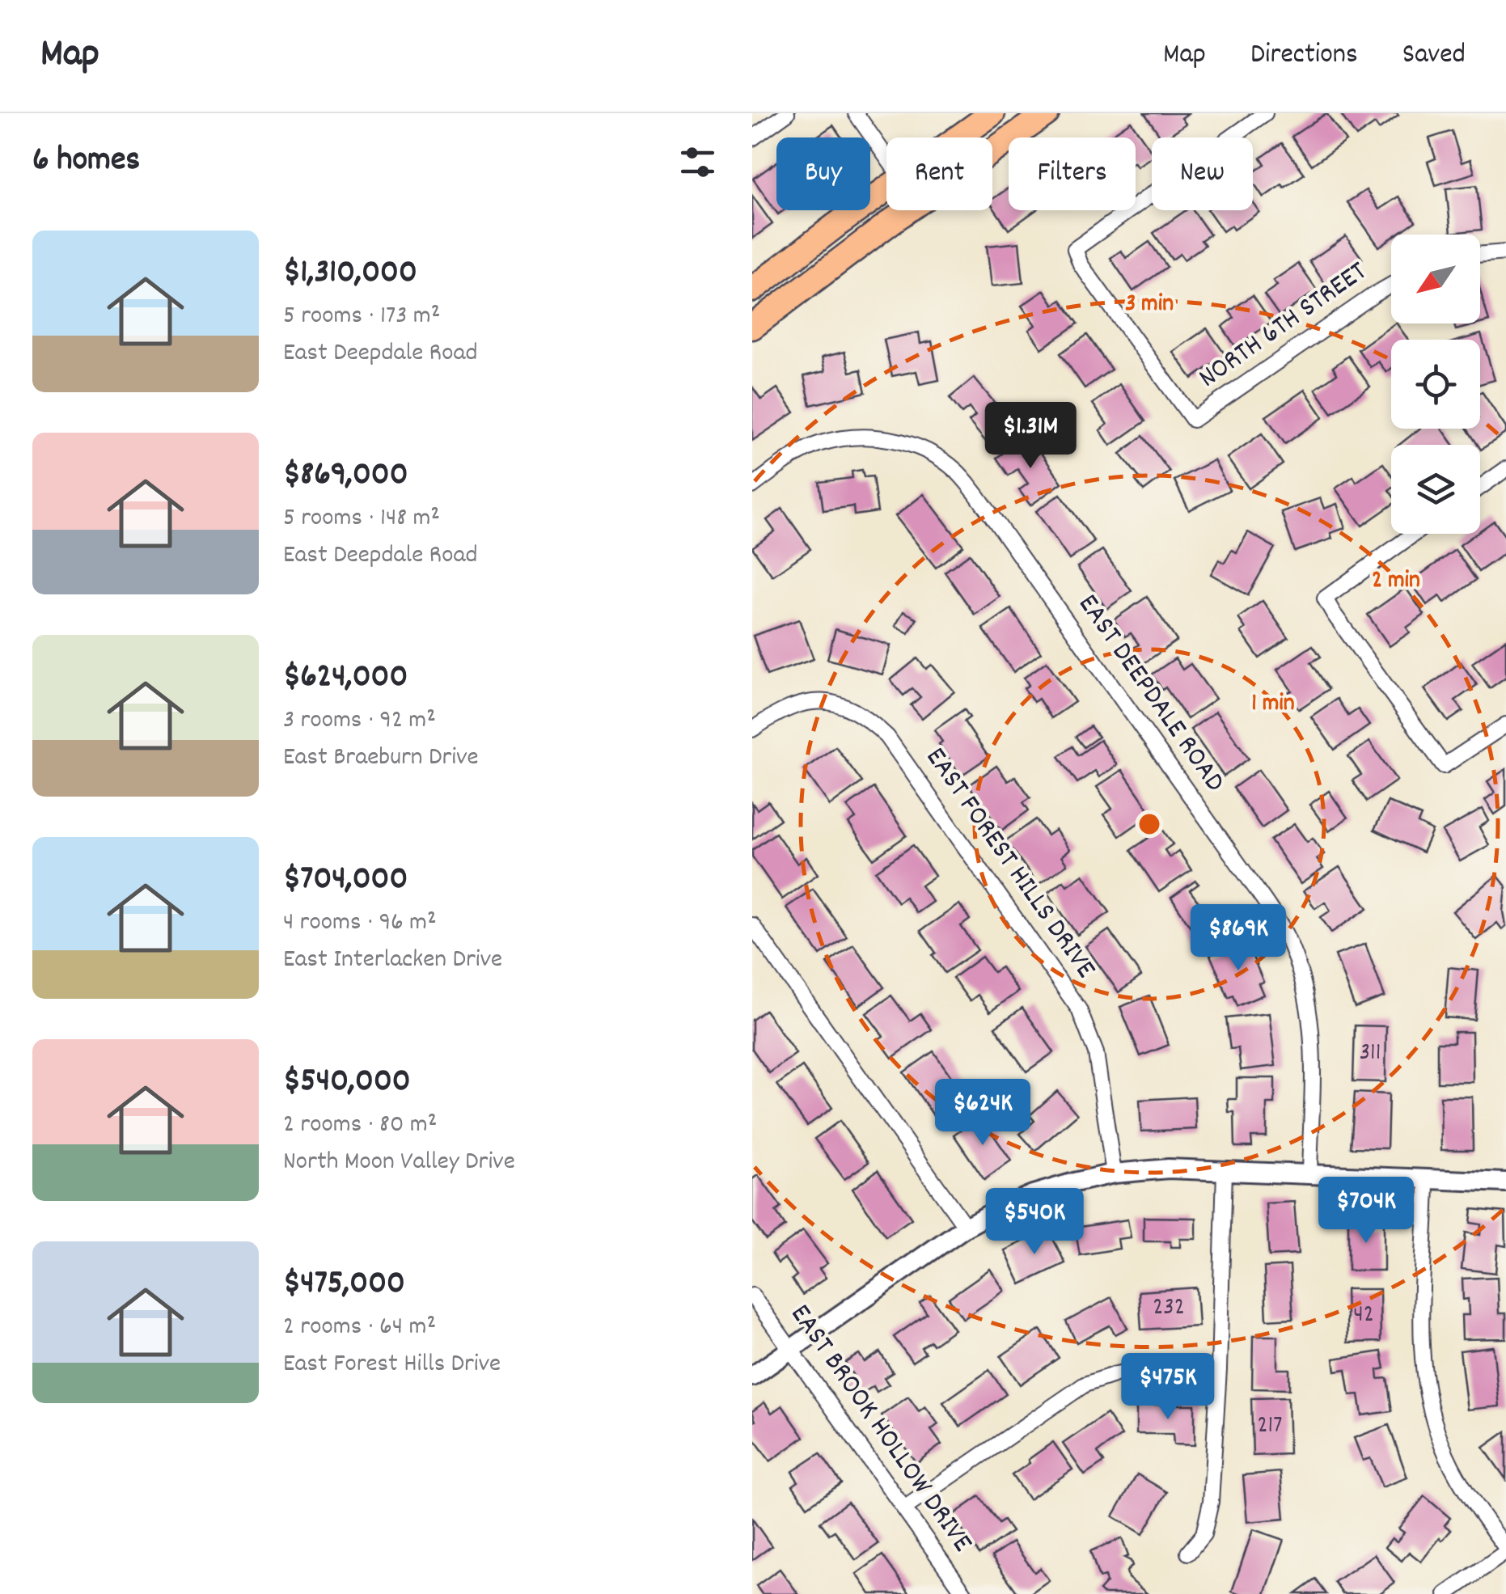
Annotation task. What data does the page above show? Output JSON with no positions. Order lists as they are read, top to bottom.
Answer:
{
  "streets": {
    "street": [
      "NORTH 6TH STREET",
      "EAST DEEPDALE ROAD",
      "EAST FOREST HILLS DRIVE",
      "EAST BROOK HOLLOW DRIVE"
    ]
  },
  "house_numbers": [
    "311",
    "232",
    "42",
    "217"
  ],
  "north": "bottom left",
  "page": {
    "header": "Map",
    "nav": ["Map", "Directions", "Saved"],
    "heading": "6 homes",
    "chip": [
      "Buy",
      "Rent",
      "Filters",
      "New"
    ],
    "list": [
      {
        "name": "$1,310,000",
        "note": "5 rooms · 173 m² · East Deepdale Road"
      },
      {
        "name": "$869,000",
        "note": "5 rooms · 148 m² · East Deepdale Road"
      },
      {
        "name": "$624,000",
        "note": "3 rooms · 92 m² · East Braeburn Drive"
      },
      {
        "name": "$704,000",
        "note": "4 rooms · 96 m² · East Interlacken Drive"
      },
      {
        "name": "$540,000",
        "note": "2 rooms · 80 m² · North Moon Valley Drive"
      },
      {
        "name": "$475,000",
        "note": "2 rooms · 64 m² · East Forest Hills Drive"
      }
    ],
    "price": [
      "$1.31M",
      "$869K",
      "$624K",
      "$704K",
      "$540K",
      "$475K"
    ]
  },
  "rings": ["3 min", "2 min", "1 min"]
}
